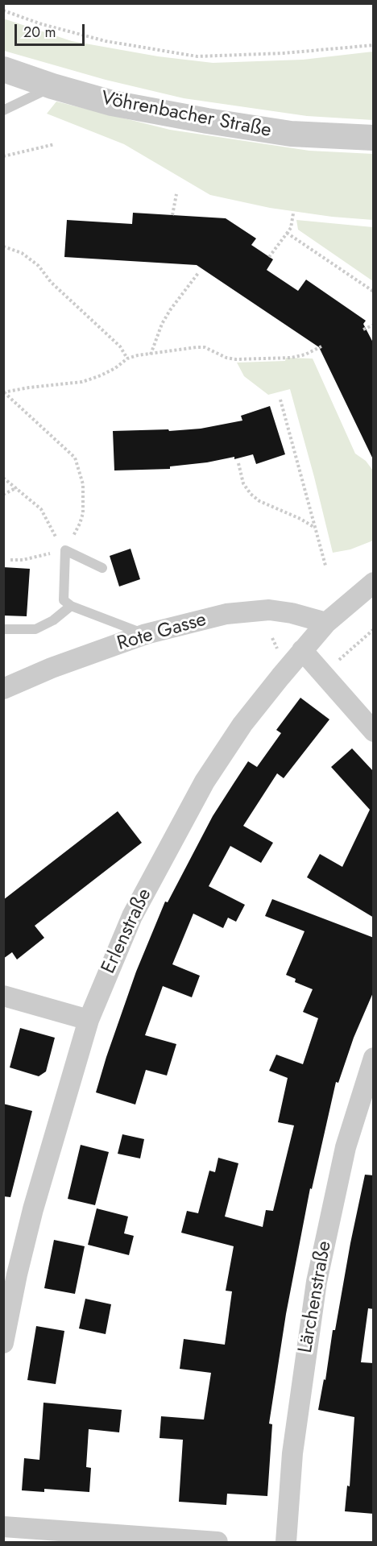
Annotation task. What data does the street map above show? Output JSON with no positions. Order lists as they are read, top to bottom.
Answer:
{
  "streets": {
    "street": [
      "Vöhrenbacher Straße",
      "Rote Gasse",
      "Erlenstraße",
      "Lärchenstraße"
    ]
  },
  "crossings": [
    ["Rote Gasse", "Erlenstraße"]
  ],
  "scale_bar": "20 m"
}
